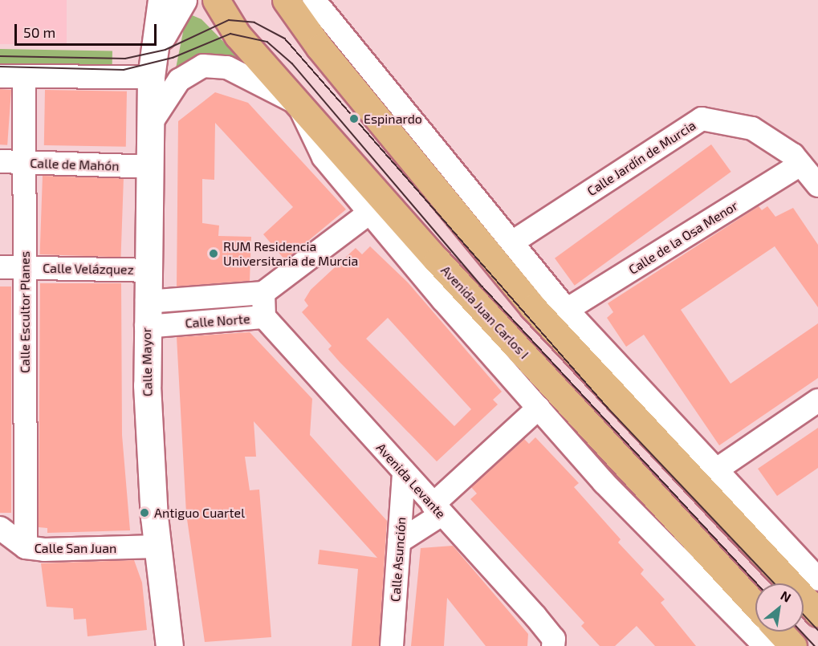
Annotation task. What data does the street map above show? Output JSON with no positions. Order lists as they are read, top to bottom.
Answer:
{
  "streets": {
    "main road": ["Avenida Juan Carlos I", "Calle Mayor"],
    "street": [
      "Calle Jardín de Murcia",
      "Calle de Mahón",
      "Calle de la Osa Menor",
      "Calle Velázquez",
      "Calle Escultor Planes",
      "Calle Norte",
      "Avenida Levante",
      "Calle San Juan",
      "Calle Asunción"
    ]
  },
  "crossings": [
    ["Calle Jardín de Murcia", "Calle de la Osa Menor"],
    ["Calle de Mahón", "Calle Escultor Planes"],
    ["Calle de Mahón", "Calle Mayor"],
    ["Calle Velázquez", "Calle Escultor Planes"],
    ["Calle Velázquez", "Calle Mayor"],
    ["Calle Escultor Planes", "Calle San Juan"],
    ["Calle Norte", "Calle Mayor"],
    ["Calle Norte", "Avenida Levante"],
    ["Calle Mayor", "Calle San Juan"],
    ["Avenida Levante", "Calle Asunción"]
  ],
  "places": ["Espinardo", "RUM Residencia Universitaria de Murcia", "Antiguo Cuartel"],
  "scale_bar": "50 m",
  "north": "top right"
}
